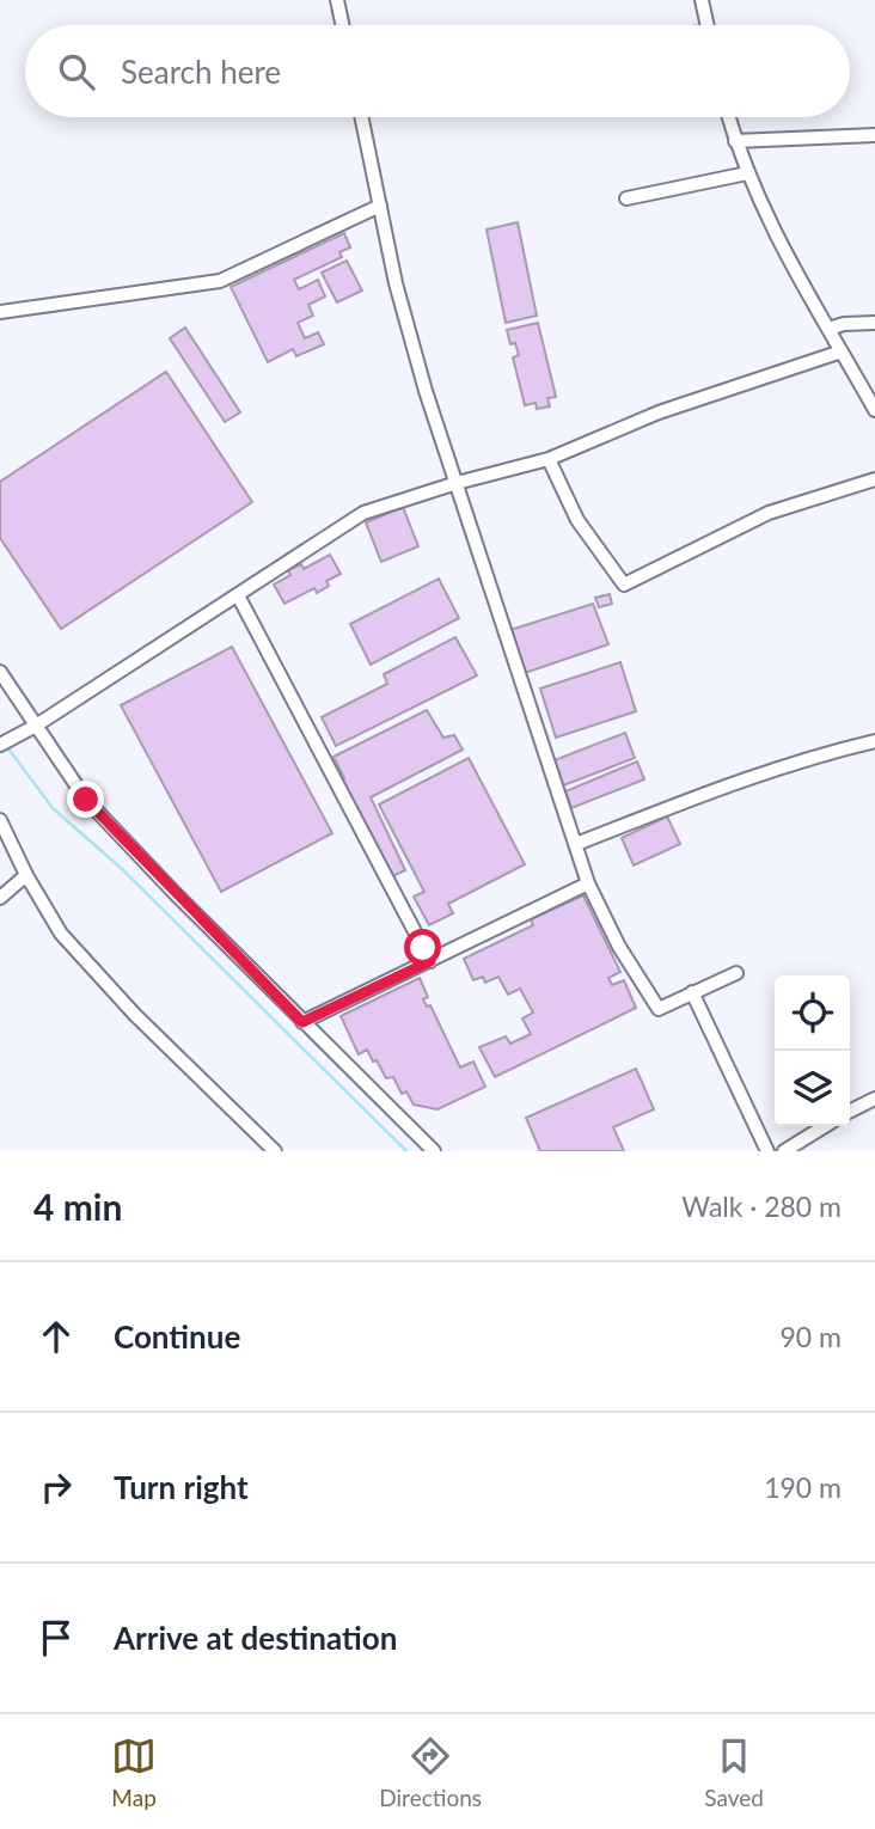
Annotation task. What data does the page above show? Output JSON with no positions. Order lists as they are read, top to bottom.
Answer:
{
  "page": {
    "search": "Search here",
    "heading": ["4 min", "Walk · 280 m"],
    "list": [
      ["Continue", "90 m"],
      ["Turn right", "190 m"],
      "Arrive at destination"
    ],
    "nav": ["Map", "Directions", "Saved"]
  }
}
